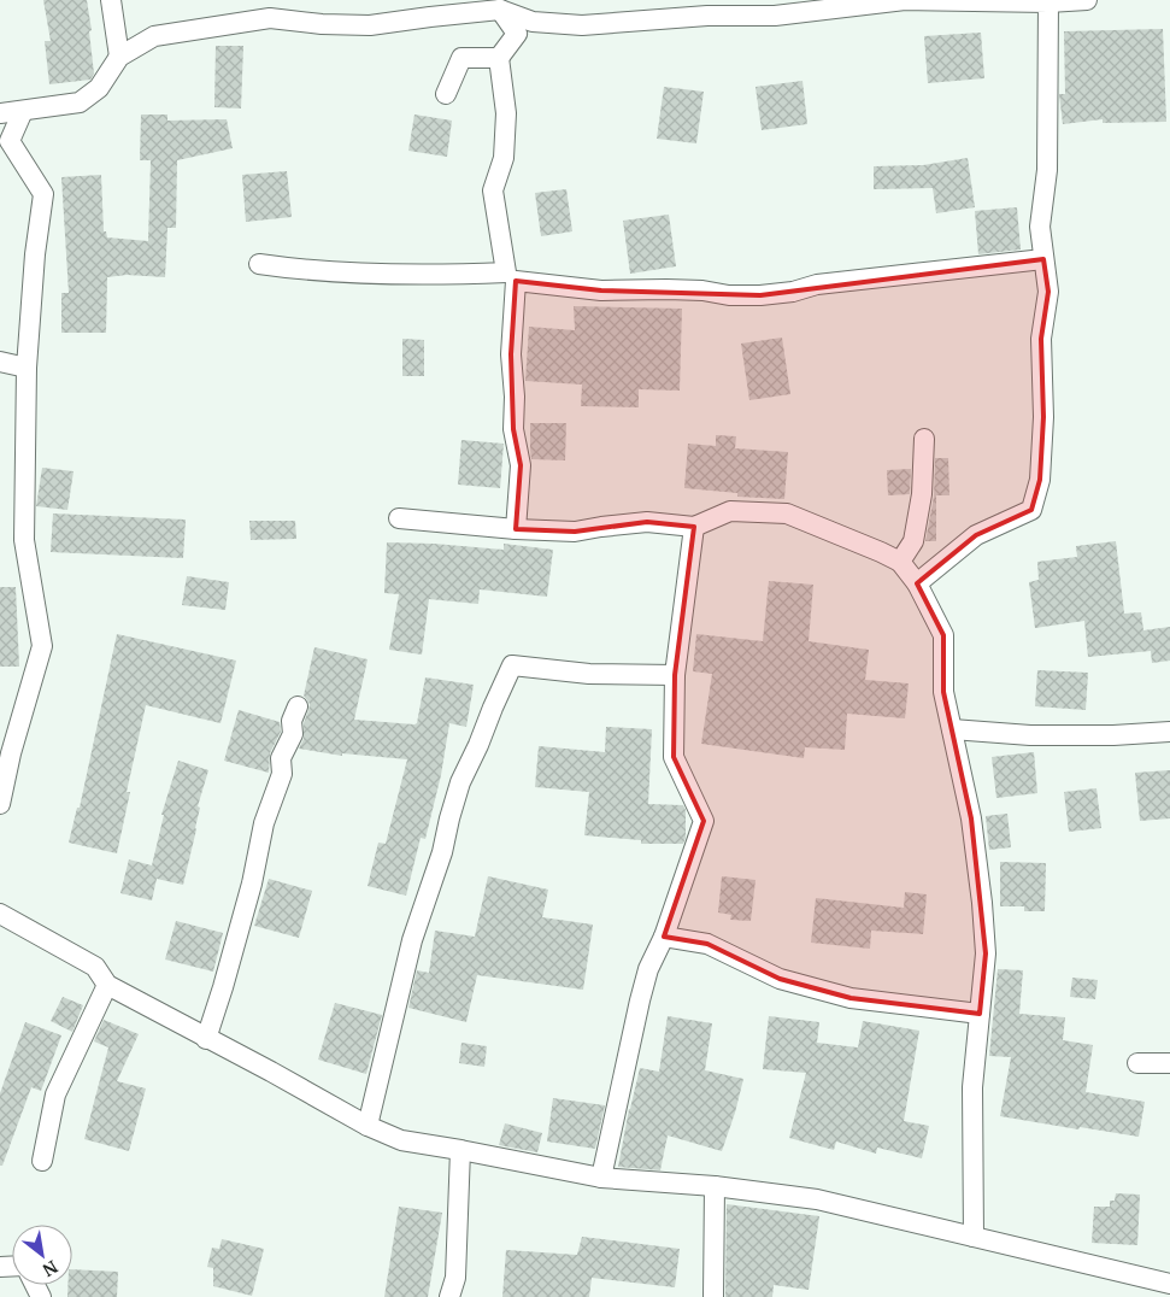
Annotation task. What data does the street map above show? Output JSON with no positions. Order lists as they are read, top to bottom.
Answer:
{
  "north": "bottom right"
}
